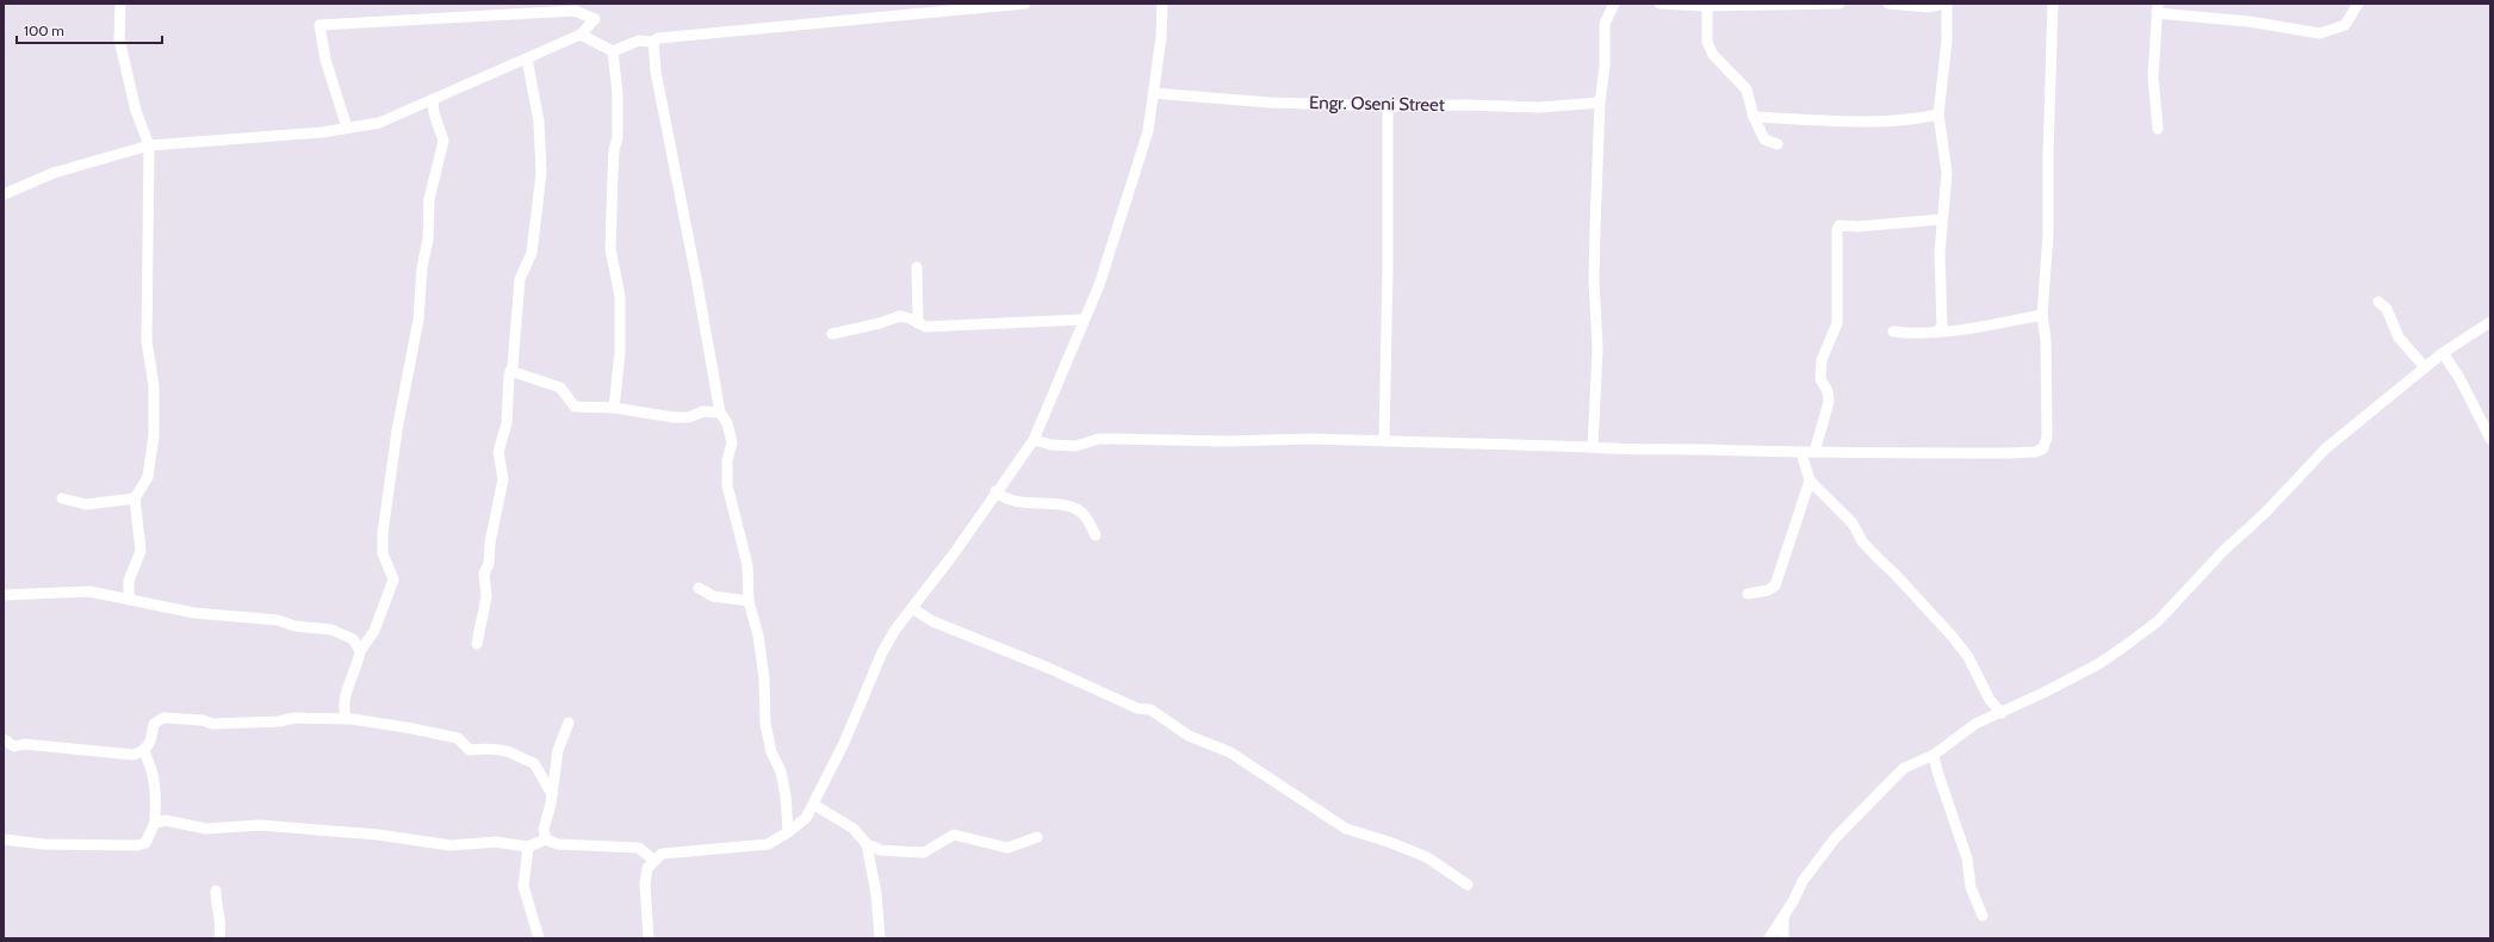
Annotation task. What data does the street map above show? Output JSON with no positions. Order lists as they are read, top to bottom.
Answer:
{
  "streets": {
    "street": ["Engr. Oseni Street"]
  },
  "scale_bar": "100 m"
}
